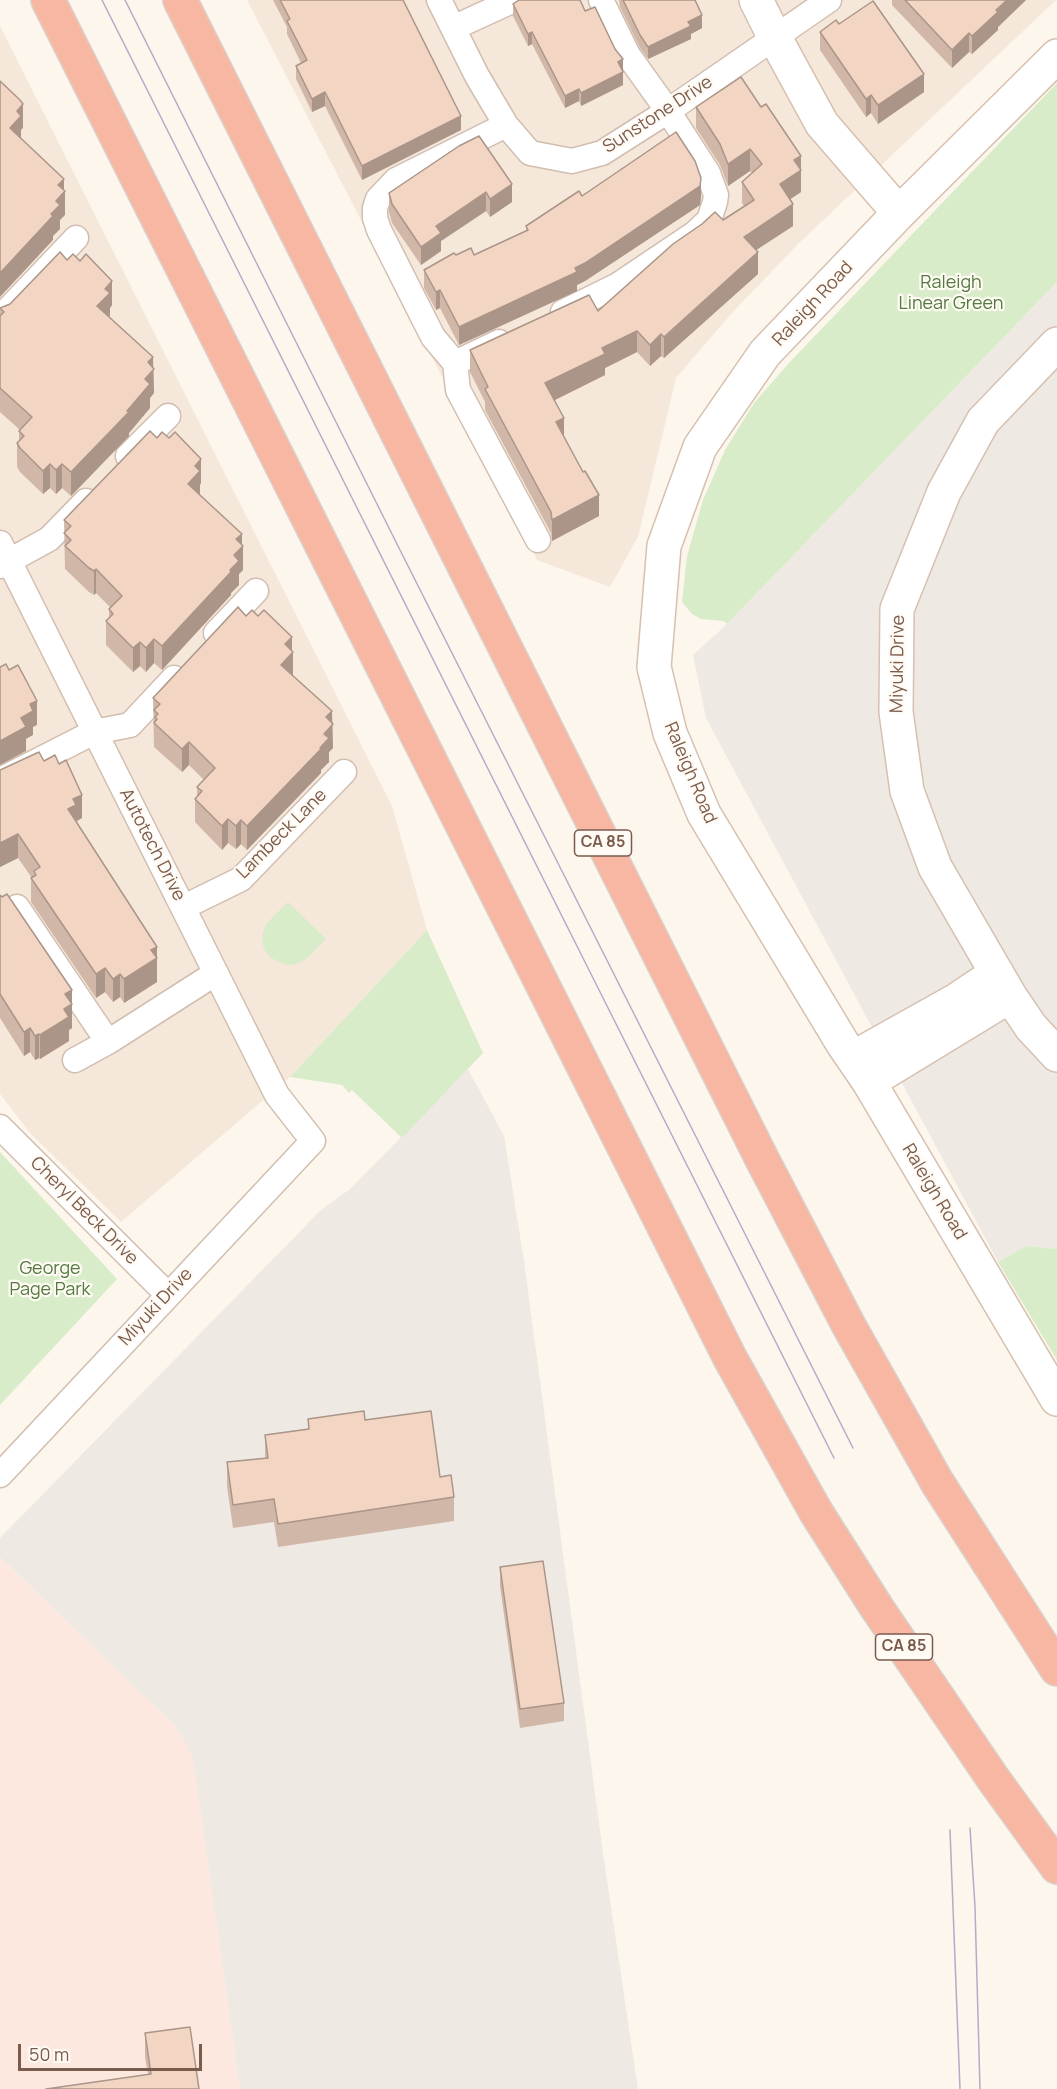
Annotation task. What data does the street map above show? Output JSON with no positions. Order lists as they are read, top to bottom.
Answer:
{
  "streets": {
    "highway": ["CA 85"],
    "street": [
      "Sunstone Drive",
      "Raleigh Road",
      "Miyuki Drive",
      "Lambeck Lane",
      "Autotech Drive",
      "Cheryl Beck Drive"
    ]
  },
  "crossings": [
    ["Miyuki Drive", "Autotech Drive"],
    ["Miyuki Drive", "Cheryl Beck Drive"],
    ["Lambeck Lane", "Autotech Drive"]
  ],
  "parks": ["Raleigh Linear Green", "George Page Park"],
  "scale_bar": "50 m"
}
